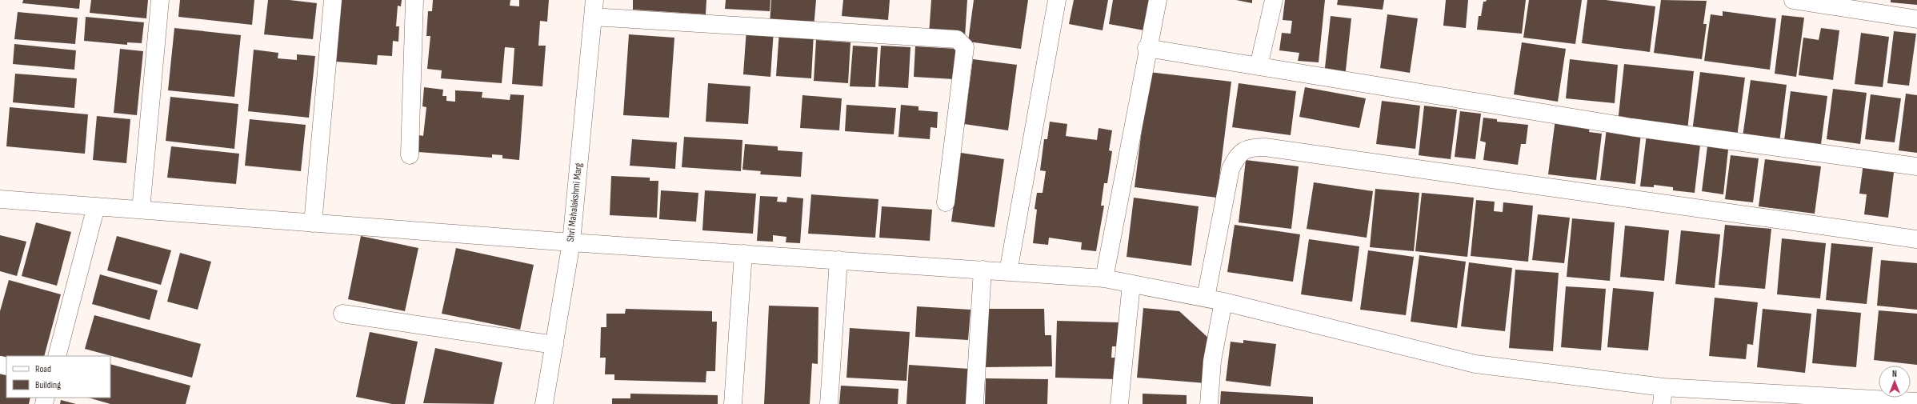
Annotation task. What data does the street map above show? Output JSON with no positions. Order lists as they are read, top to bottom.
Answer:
{
  "streets": {
    "street": ["Shri Mahalakshmi Marg"]
  },
  "legend": ["Road", "Building"],
  "north": "top"
}
